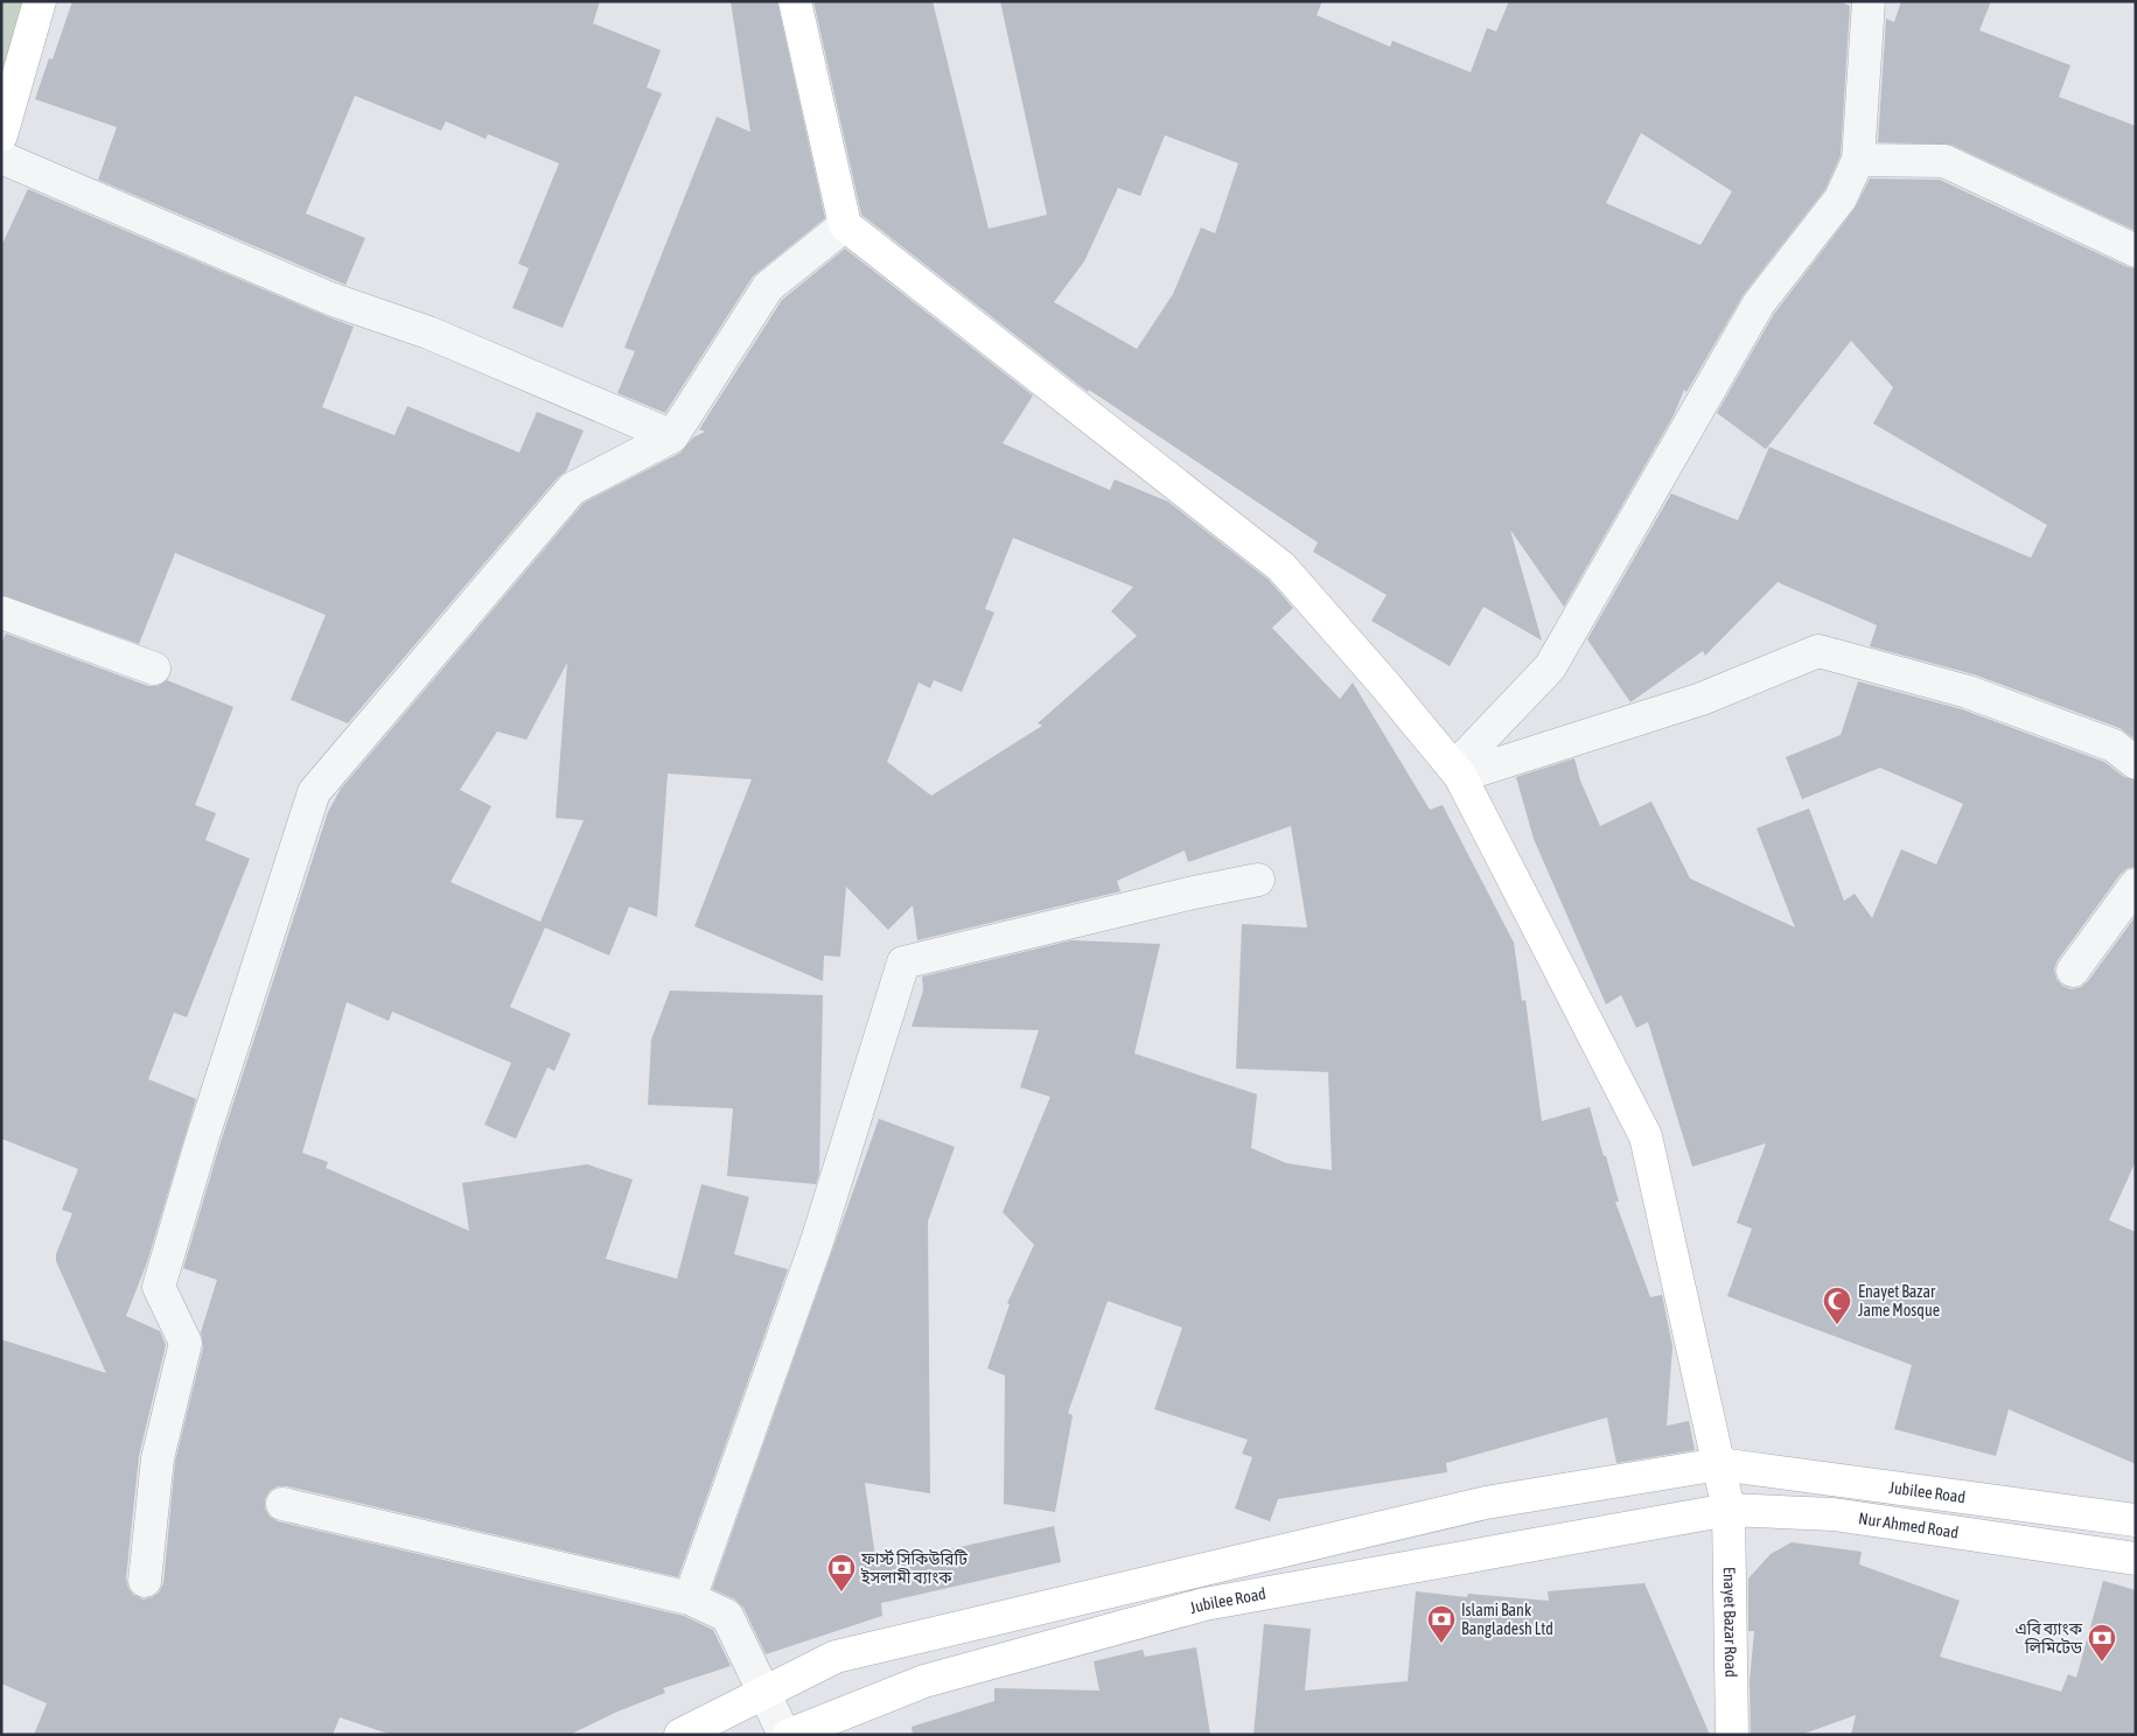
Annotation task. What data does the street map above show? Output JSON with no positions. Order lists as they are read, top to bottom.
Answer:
{
  "streets": {
    "main road": ["Jubilee Road", "Nur Ahmed Road", "Enayet Bazar Road"]
  },
  "crossings": [
    ["Jubilee Road", "Nur Ahmed Road"],
    ["Jubilee Road", "Enayet Bazar Road"],
    ["Nur Ahmed Road", "Enayet Bazar Road"]
  ],
  "places": {
    "mosque": ["Enayet Bazar Jame Mosque"],
    "bank": ["ফার্স্ট সিকিউরিটি ইসলামী ব্যাংক", "Islami Bank Bangladesh Ltd", "এবি ব্যাংক লিমিটেড"]
  }
}
